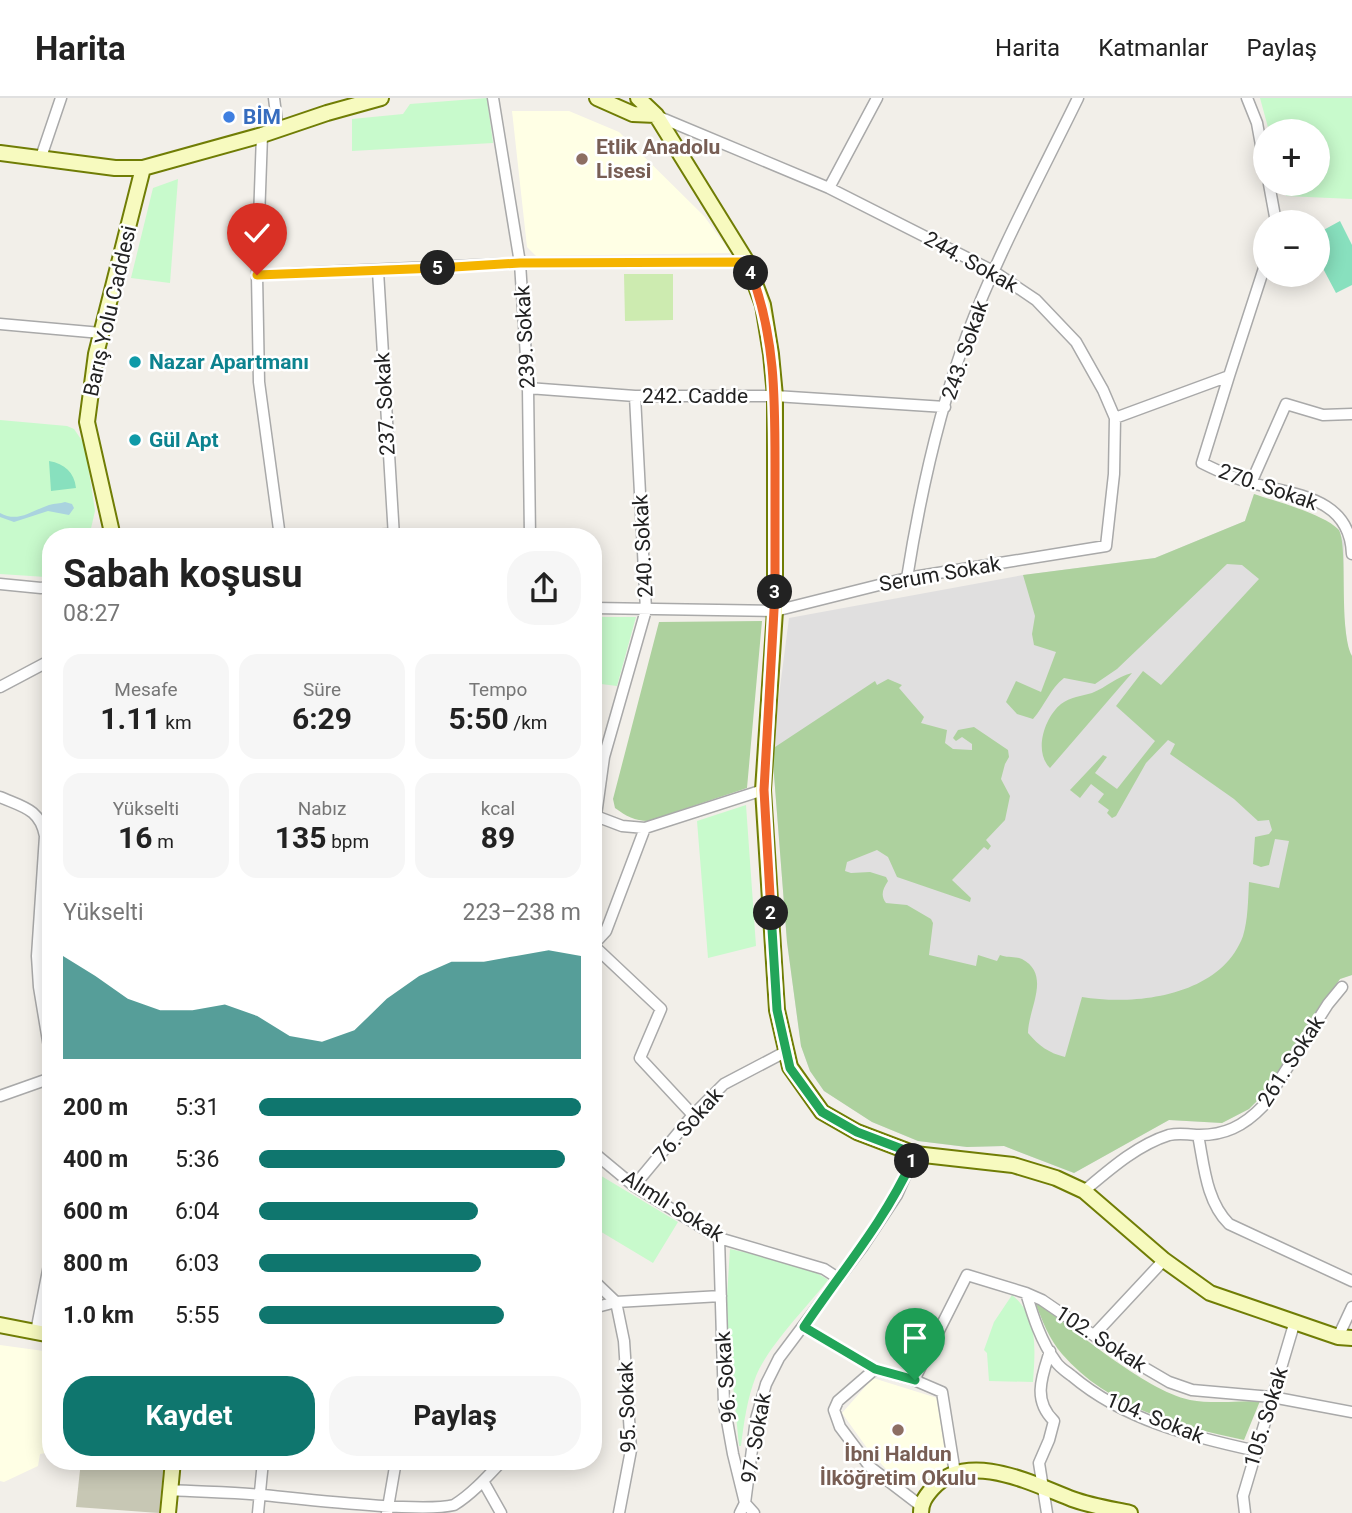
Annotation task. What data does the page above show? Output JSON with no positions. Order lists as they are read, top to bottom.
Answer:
{
  "streets": {
    "main road": ["Barış Yolu Caddesi"],
    "street": [
      "244. Sokak",
      "239. Sokak",
      "243. Sokak",
      "242. Cadde",
      "237. Sokak",
      "270. Sokak",
      "240. Sokak",
      "Serum Sokak",
      "261. Sokak",
      "76. Sokak",
      "Alımlı Sokak",
      "102. Sokak",
      "96. Sokak",
      "95. Sokak",
      "105. Sokak",
      "104. Sokak",
      "97. Sokak"
    ]
  },
  "crossings": [
    ["244. Sokak", "243. Sokak"],
    ["244. Sokak", "Serum Sokak"],
    ["239. Sokak", "242. Cadde"],
    ["243. Sokak", "242. Cadde"],
    ["243. Sokak", "Serum Sokak"],
    ["242. Cadde", "240. Sokak"],
    ["240. Sokak", "Serum Sokak"],
    ["76. Sokak", "Alımlı Sokak"],
    ["Alımlı Sokak", "96. Sokak"],
    ["Alımlı Sokak", "97. Sokak"],
    ["102. Sokak", "105. Sokak"],
    ["102. Sokak", "104. Sokak"],
    ["96. Sokak", "97. Sokak"],
    ["105. Sokak", "104. Sokak"]
  ],
  "places": [
    "BİM",
    "Etlik Anadolu Lisesi",
    "Nazar Apartmanı",
    "Gül Apt",
    "İbni Haldun İlköğretim Okulu"
  ],
  "page": {
    "header": "Harita",
    "nav": ["Harita", "Katmanlar", "Paylaş"],
    "map_buttons": ["+", "−"],
    "pins": [
      "5",
      "4",
      "3",
      "2",
      "1"
    ],
    "heading": ["Sabah koşusu", "08:27"],
    "stats": [
      ["Mesafe", "1.11 km"],
      ["Süre", "6:29"],
      ["Tempo", "5:50 /km"],
      ["Yükselti", "16 m"],
      ["Nabız", "135 bpm"],
      ["kcal", "89"]
    ],
    "chart": ["Yükselti", "223–238 m"],
    "list": [
      {
        "name": "200 m",
        "note": "5:31"
      },
      {
        "name": "400 m",
        "note": "5:36"
      },
      {
        "name": "600 m",
        "note": "6:04"
      },
      {
        "name": "800 m",
        "note": "6:03"
      },
      {
        "name": "1.0 km",
        "note": "5:55"
      }
    ],
    "buttons": ["Kaydet", "Paylaş"]
  }
}
